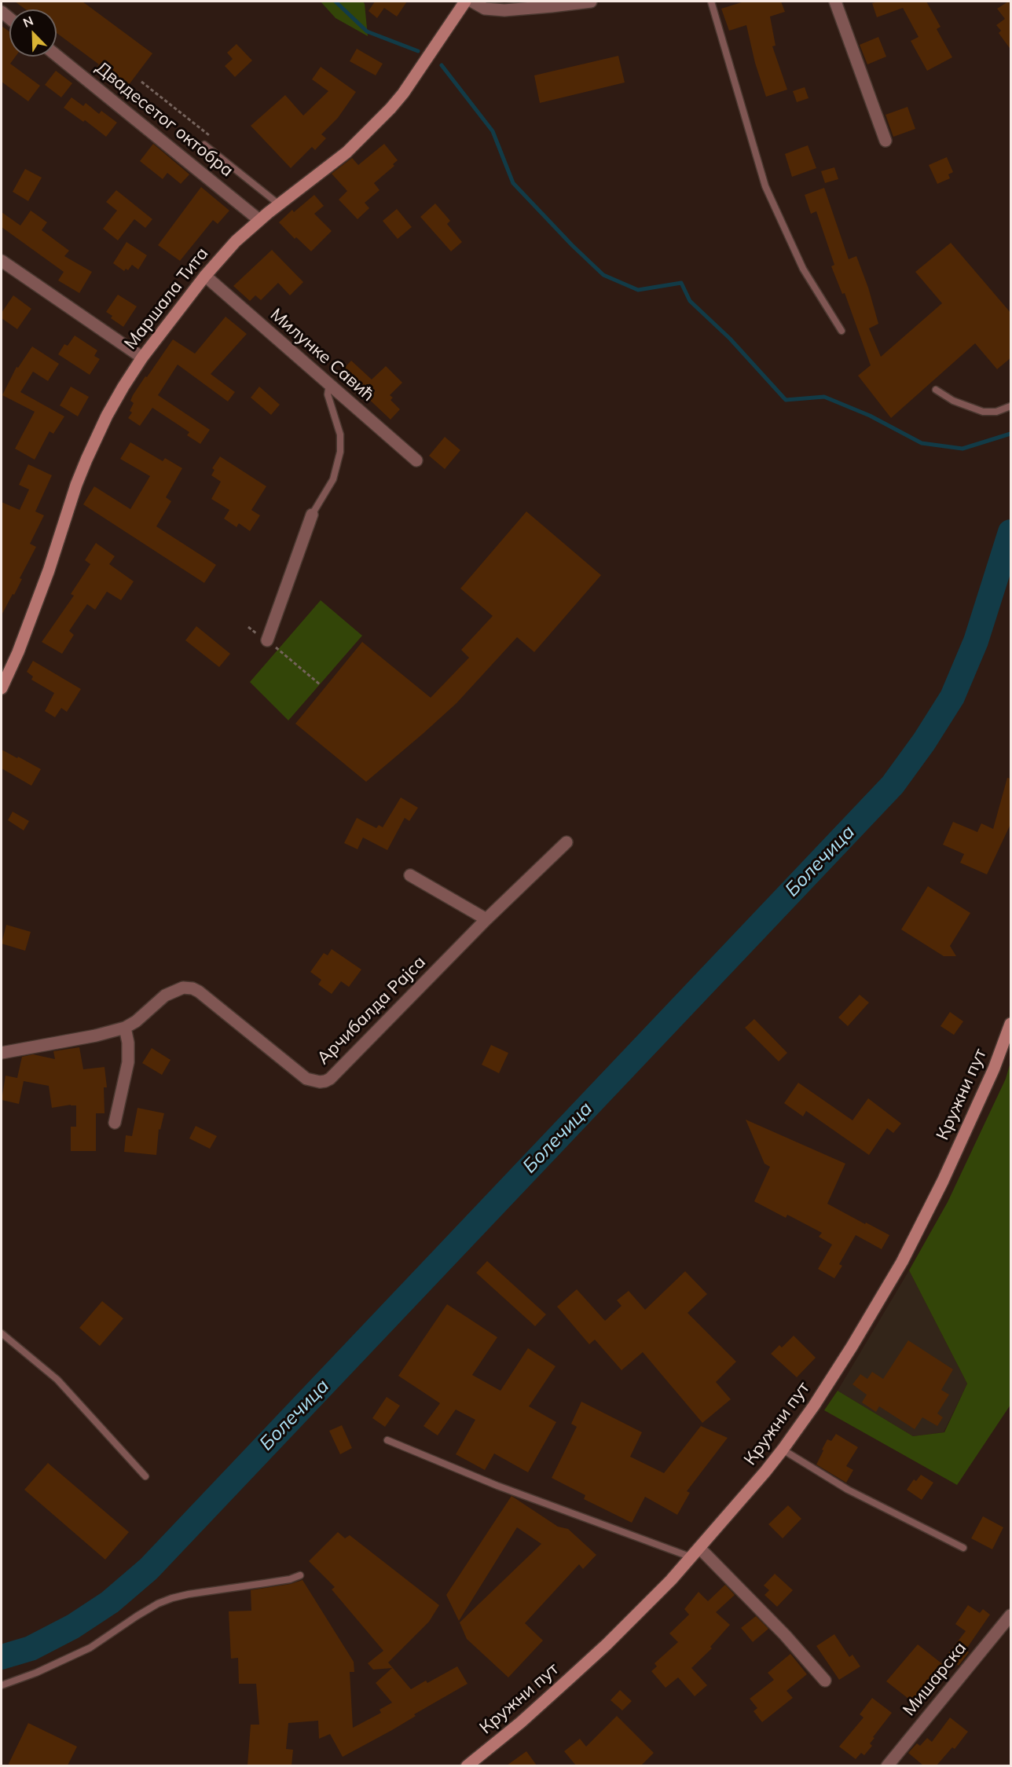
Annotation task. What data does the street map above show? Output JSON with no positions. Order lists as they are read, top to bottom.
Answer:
{
  "streets": {
    "main road": ["Маршала Тита", "Кружни пут"],
    "street": [
      "Двадесетог октобра",
      "Милунке Савић",
      "Арчибалда Рајса",
      "Мишарска"
    ]
  },
  "crossings": [
    ["Двадесетог октобра", "Маршала Тита"],
    ["Маршала Тита", "Милунке Савић"]
  ],
  "water": ["Болечица"],
  "north": "top left"
}
